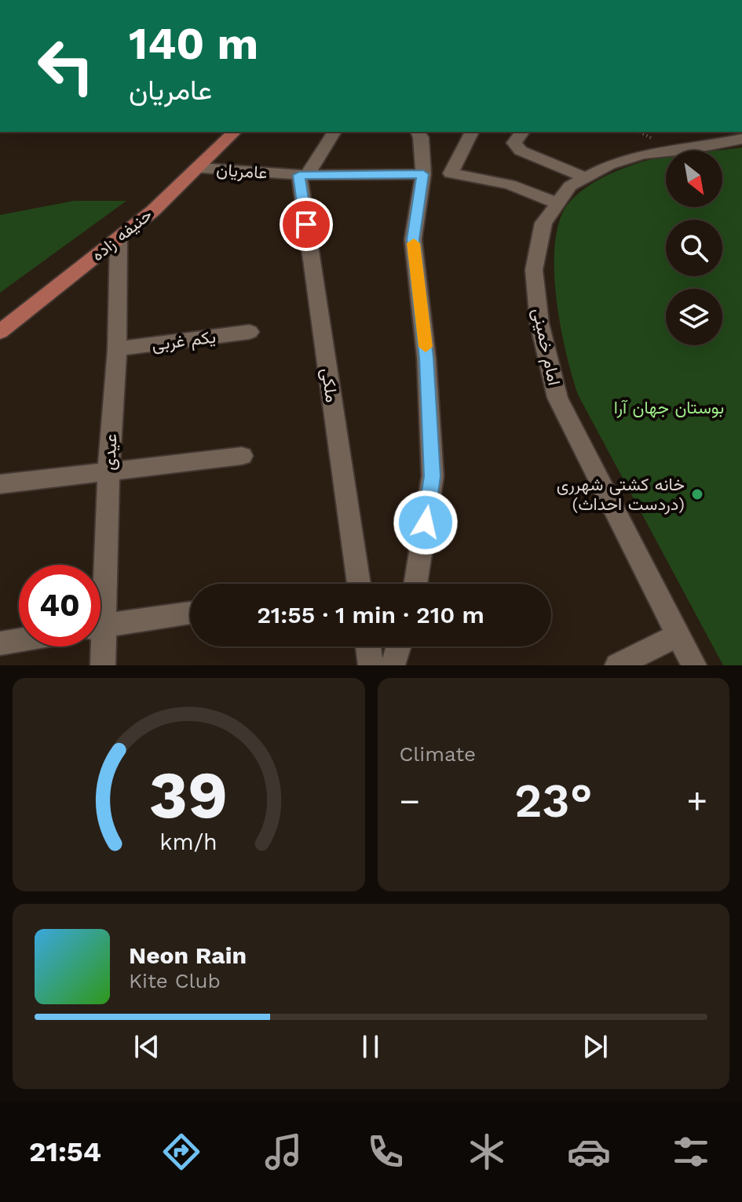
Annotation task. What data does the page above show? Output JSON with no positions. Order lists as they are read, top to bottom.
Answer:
{
  "streets": {
    "main road": ["حنیفه زاده"],
    "street": [
      "عامریان",
      "یکم غربی",
      "امام خمینی",
      "ملکی",
      "عیدی"
    ]
  },
  "crossings": [
    ["عامریان", "حنیفه زاده"],
    ["عامریان", "ملکی"],
    ["حنیفه زاده", "عیدی"],
    ["یکم غربی", "عیدی"]
  ],
  "parks": ["بوستان جهان آرا"],
  "places": ["خانه کشتی شهرری (دردست احداث)"],
  "north": "bottom right",
  "page": {
    "turn": ["140 m", "عامریان"],
    "limit": "40",
    "trip": "21:55 · 1 min · 210 m",
    "tile": "Climate",
    "heat": ["−", "23°", "+"],
    "song": ["Neon Rain", "Kite Club"],
    "tabs": "21:54",
    "gauge": ["39", "km/h"]
  }
}
